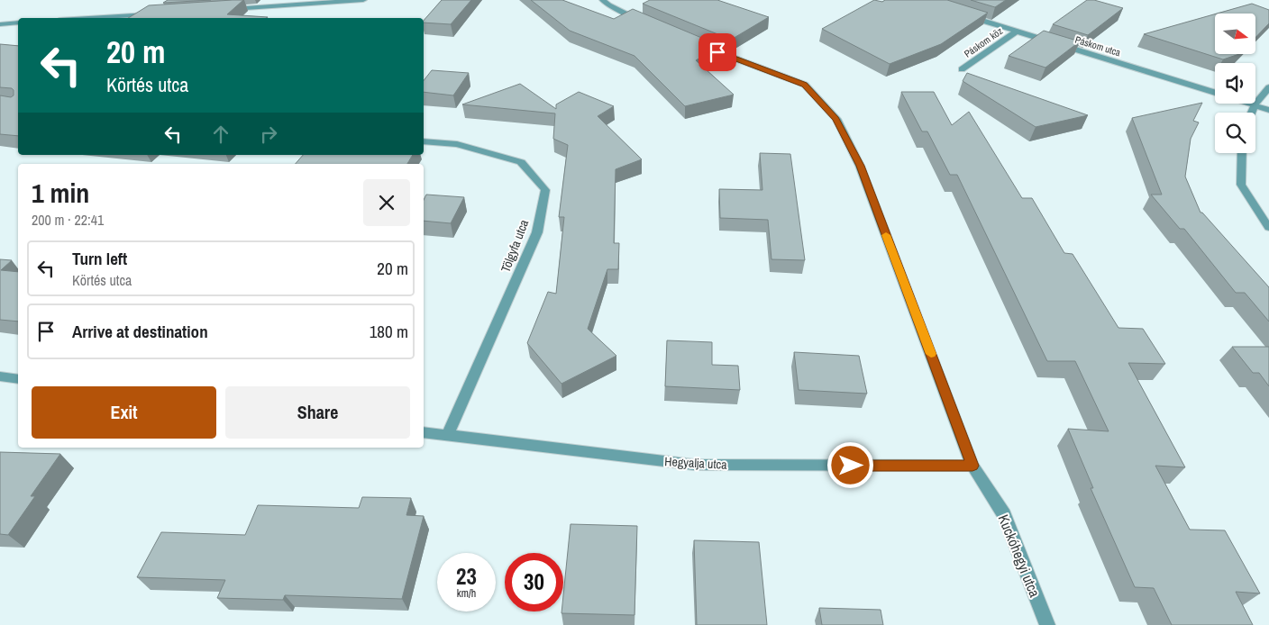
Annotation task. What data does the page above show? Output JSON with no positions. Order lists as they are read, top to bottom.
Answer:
{
  "streets": {
    "street": [
      "Páskom köz",
      "Páskom utca",
      "Tölgyfa utca",
      "Hegyalja utca",
      "Kuckóhegyi utca"
    ]
  },
  "crossings": [
    ["Páskom köz", "Páskom utca"],
    ["Tölgyfa utca", "Hegyalja utca"],
    ["Hegyalja utca", "Kuckóhegyi utca"]
  ],
  "north": "right",
  "page": {
    "turn": ["20 m", "Körtés utca"],
    "heading": ["1 min", "200 m · 22:41"],
    "list": [
      {
        "name": "Turn left",
        "note": "Körtés utca",
        "value": "20 m"
      },
      {
        "name": "Arrive at destination",
        "value": "180 m"
      }
    ],
    "buttons": ["Exit", "Share"],
    "speed": "23 km/h",
    "limit": "30"
  }
}
